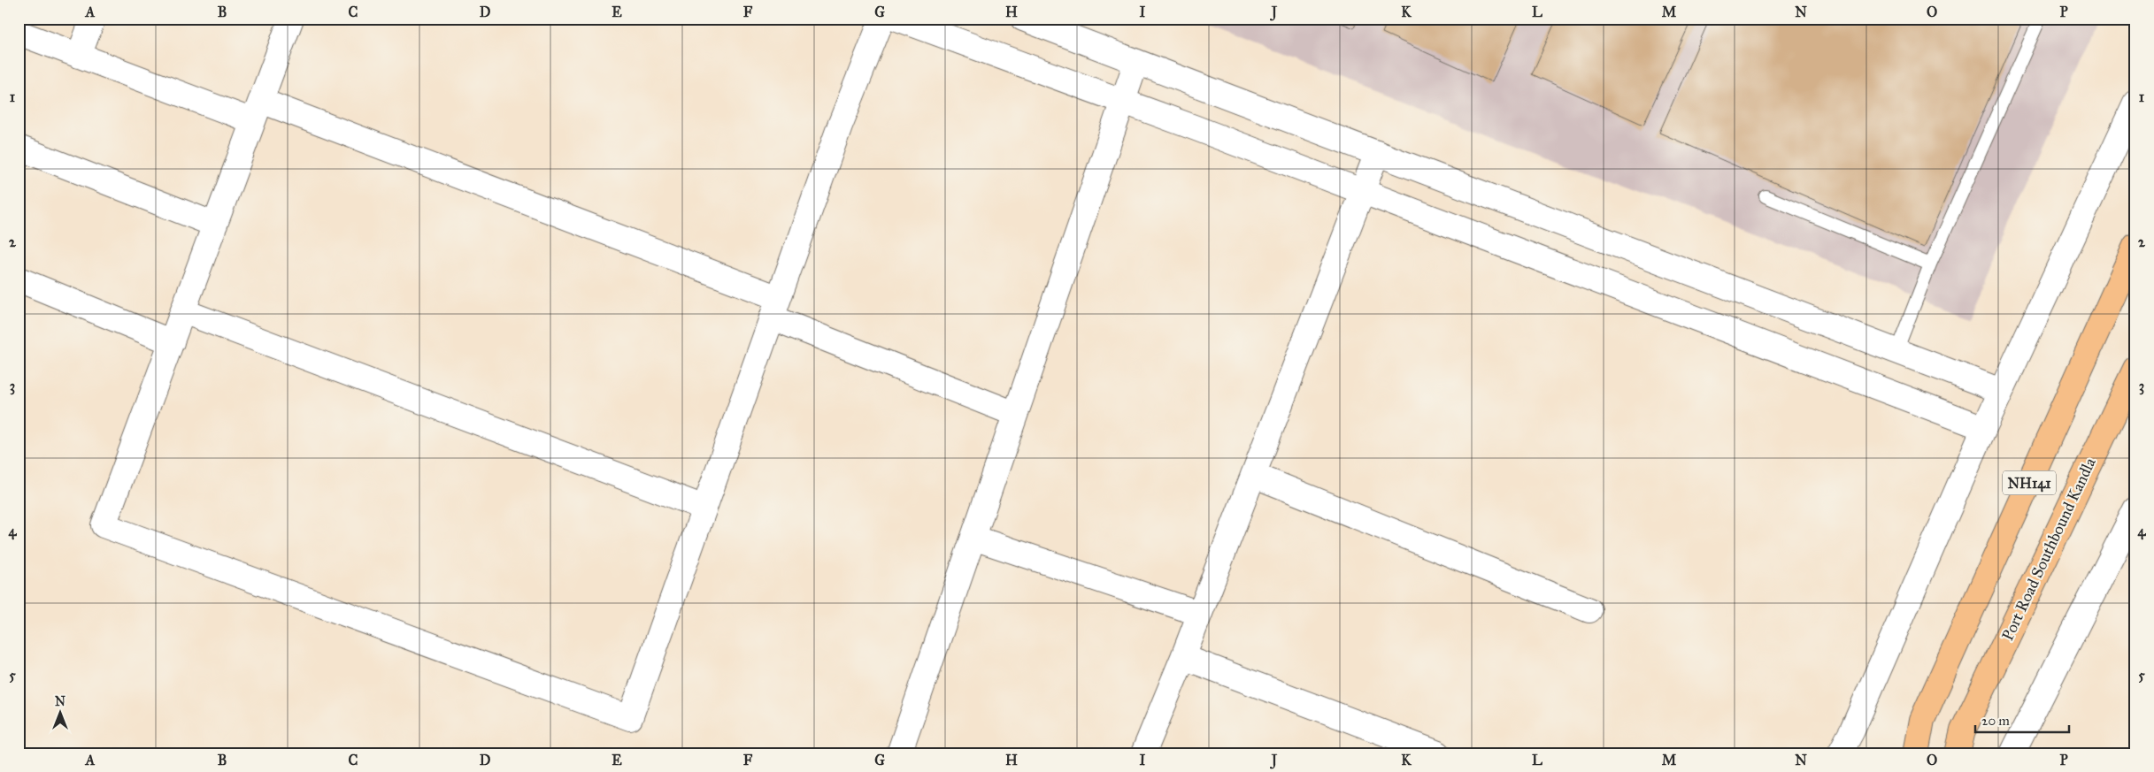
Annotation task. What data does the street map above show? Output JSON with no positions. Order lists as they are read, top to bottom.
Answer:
{
  "streets": {
    "highway": ["NH141", "Port Road Southbound Kandla"]
  },
  "scale_bar": "20 m",
  "north": "top",
  "grid": {
    "columns": [
      "A",
      "B",
      "C",
      "D",
      "E",
      "F",
      "G",
      "H",
      "I",
      "J",
      "K",
      "L",
      "M",
      "N",
      "O",
      "P"
    ],
    "rows": [
      "1",
      "2",
      "3",
      "4",
      "5"
    ]
  }
}
